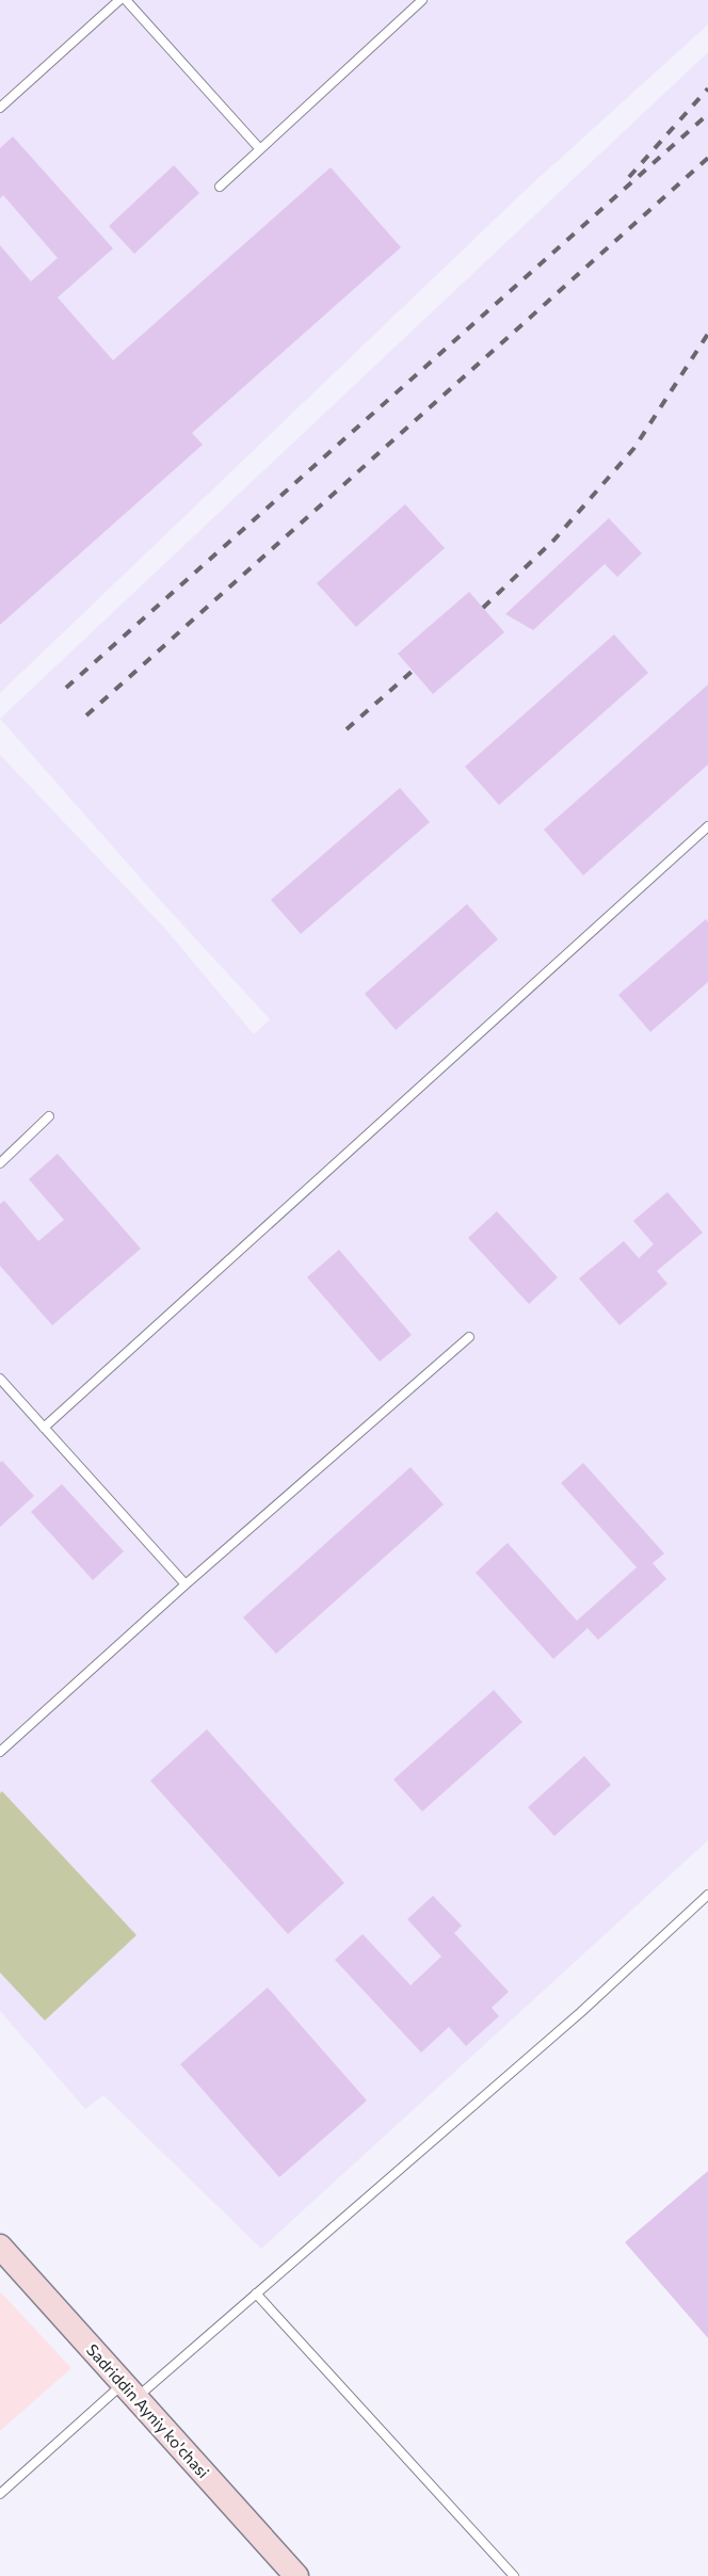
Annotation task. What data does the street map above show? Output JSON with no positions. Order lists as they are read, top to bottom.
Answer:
{
  "streets": {
    "street": ["Sadriddin Ayniy ko'chasi"]
  }
}
